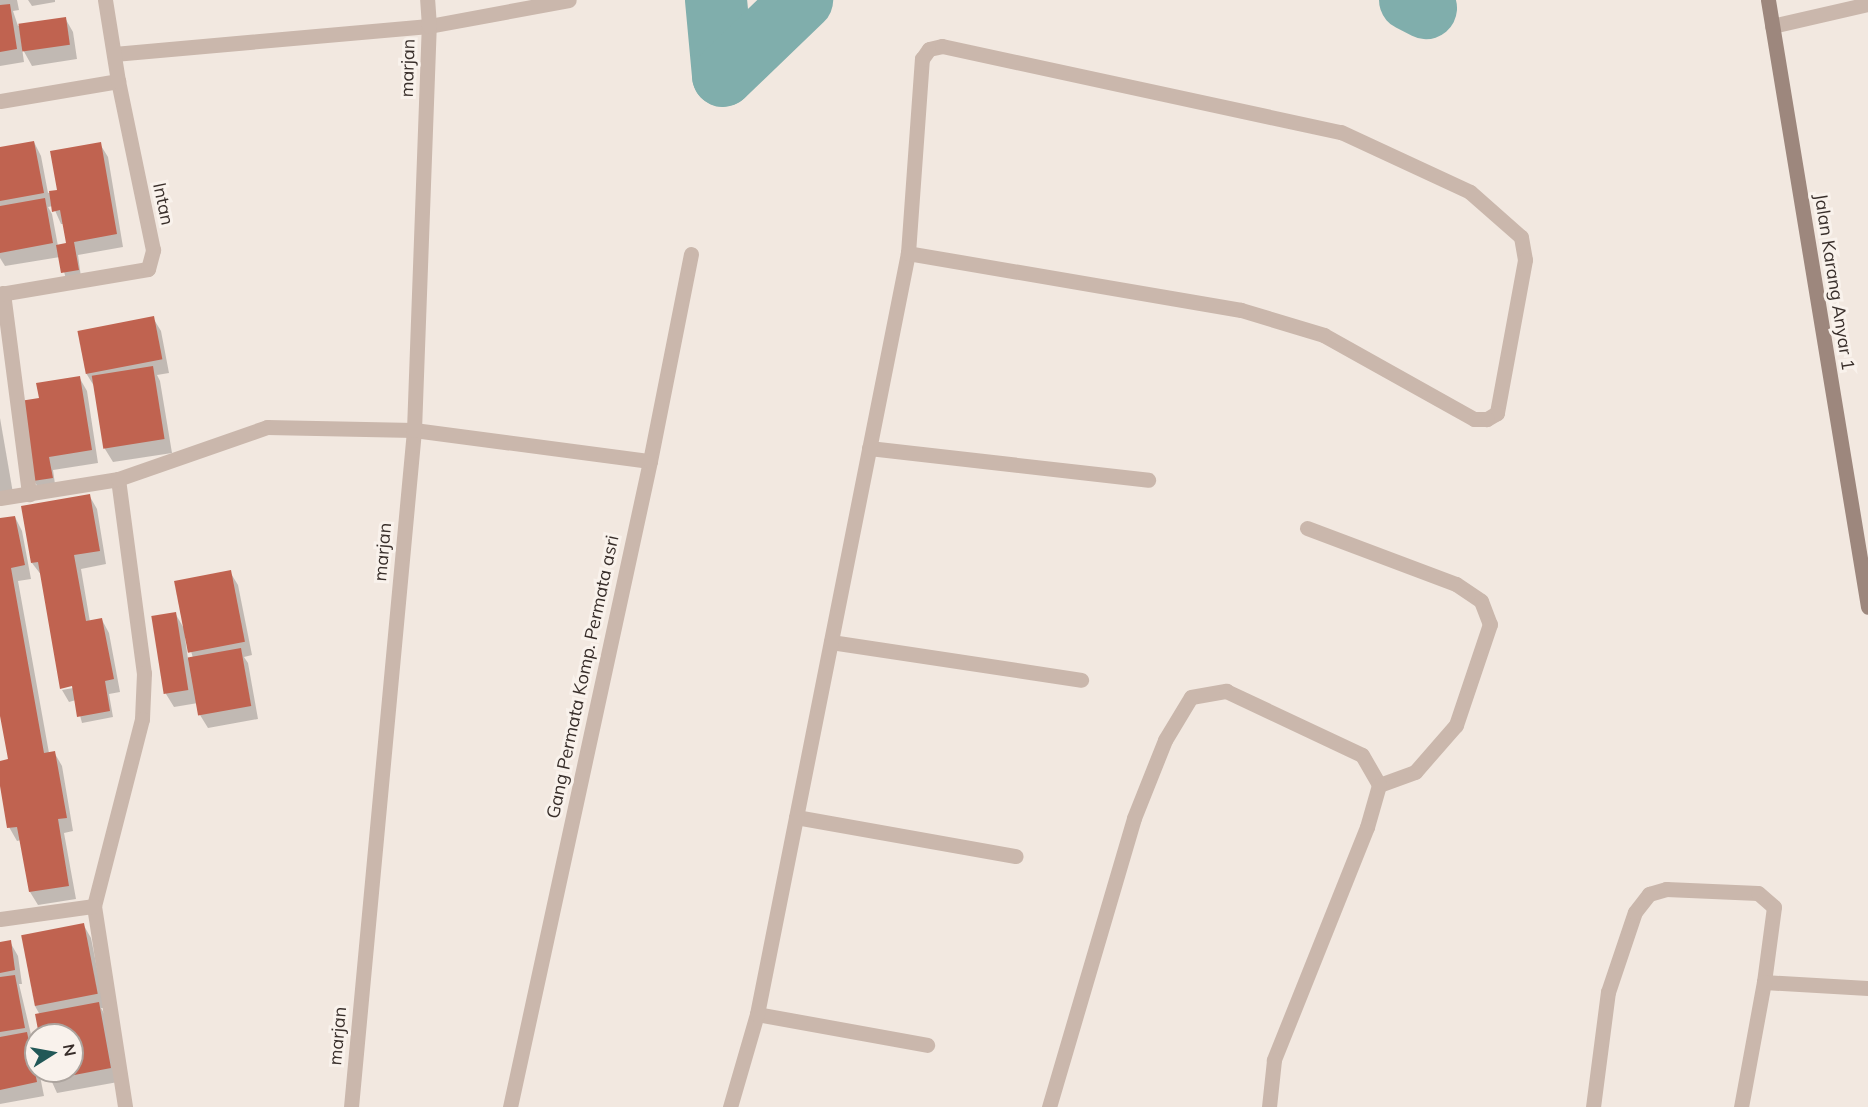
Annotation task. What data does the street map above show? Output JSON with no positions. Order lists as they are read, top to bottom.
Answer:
{
  "streets": {
    "main road": ["Jalan Karang Anyar 1"],
    "street": ["marjan", "Intan", "Gang Permata Komp. Permata asri"]
  },
  "north": "right"
}
